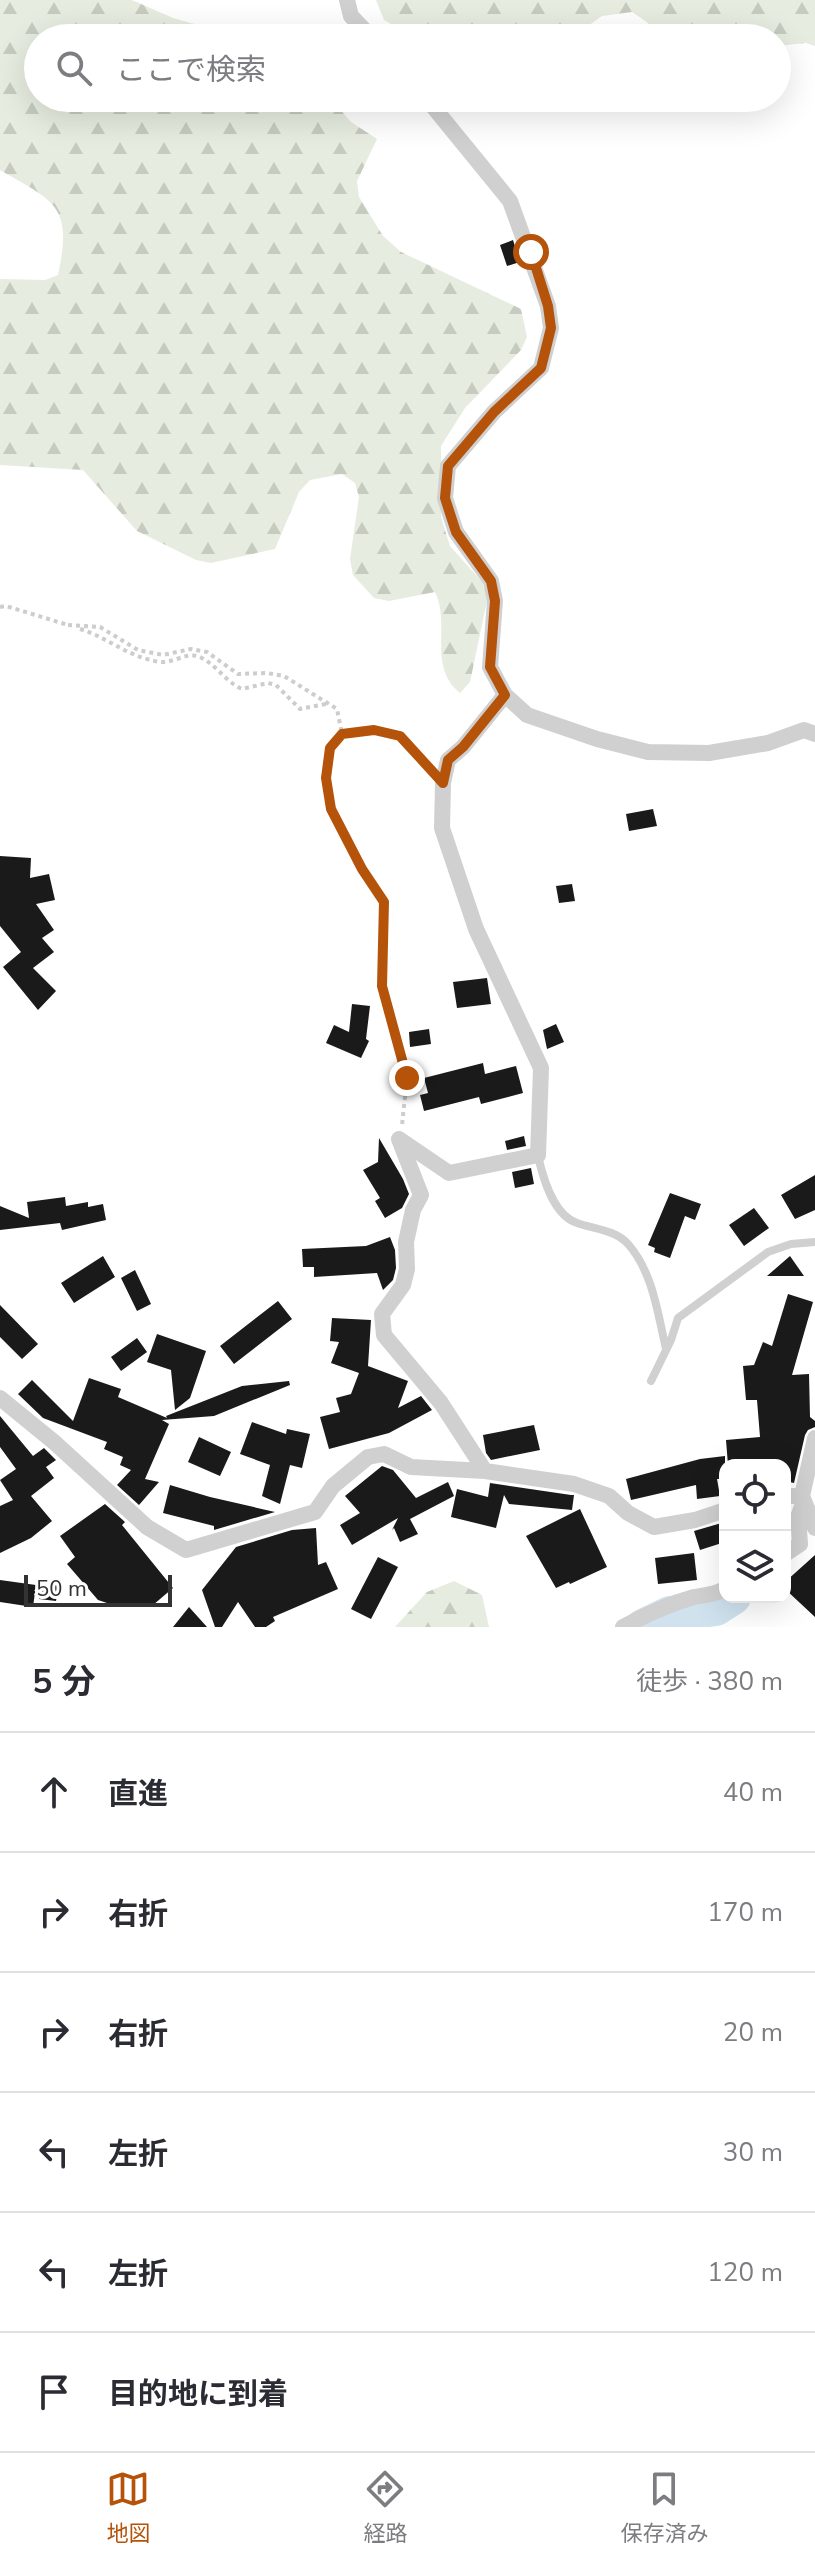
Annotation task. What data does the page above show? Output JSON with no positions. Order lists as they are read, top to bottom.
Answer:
{
  "scale_bar": "50 m",
  "page": {
    "search": "ここで検索",
    "scale": "50 m",
    "heading": ["5 分", "徒歩 · 380 m"],
    "list": [
      ["直進", "40 m"],
      ["右折", "170 m"],
      ["右折", "20 m"],
      ["左折", "30 m"],
      ["左折", "120 m"],
      "目的地に到着"
    ],
    "nav": ["地図", "経路", "保存済み"]
  }
}
